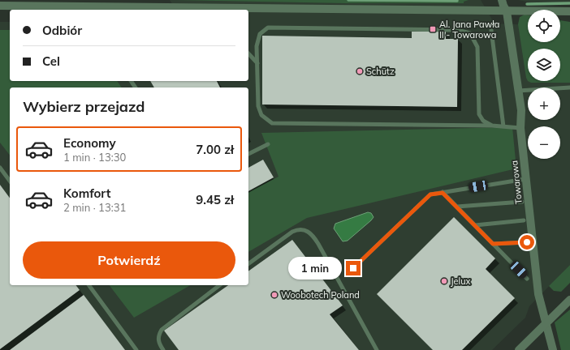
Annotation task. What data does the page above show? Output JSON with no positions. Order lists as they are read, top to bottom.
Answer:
{
  "streets": {
    "street": ["Towarowa"]
  },
  "places": {
    "transit": ["Al. Jana Pawła II - Towarowa"],
    "other": ["Schütz", "Jelux", "Woobotech Poland"]
  },
  "page": {
    "map_buttons": ["+", "−"],
    "banner": ["Odbiór", "Cel"],
    "heading": "Wybierz przejazd",
    "list": [
      {
        "name": "Economy",
        "note": "1 min · 13:30",
        "value": "7.00 zł"
      },
      {
        "name": "Komfort",
        "note": "2 min · 13:31",
        "value": "9.45 zł"
      }
    ],
    "buttons": "Potwierdź",
    "bubble": "1 min"
  }
}
